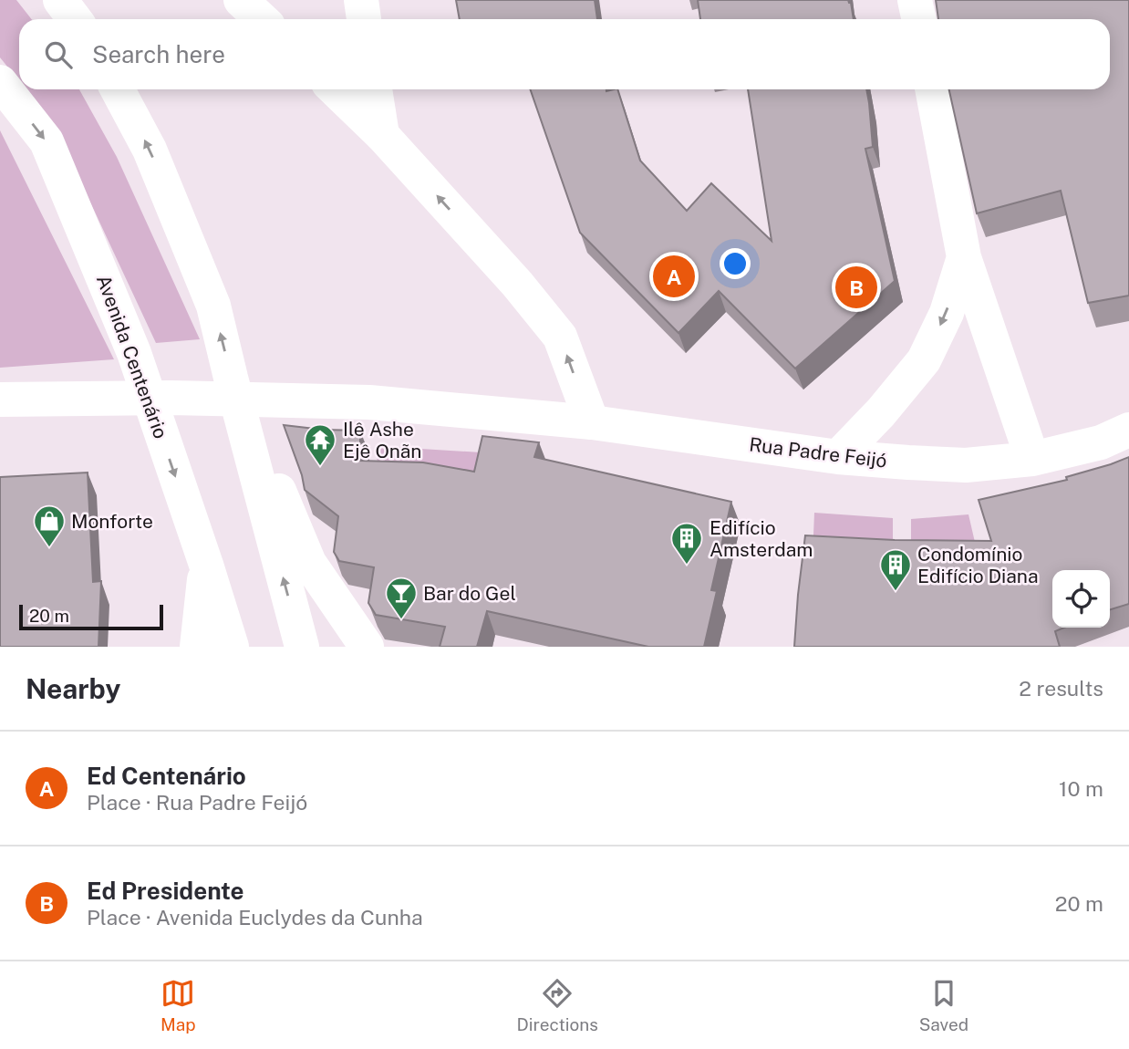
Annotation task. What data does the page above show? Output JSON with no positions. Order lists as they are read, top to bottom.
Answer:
{
  "streets": {
    "main road": ["Avenida Centenário", "Rua Padre Feijó"]
  },
  "places": {
    "temple": ["Ilê Ashe Ejê Onãn"],
    "shop": ["Monforte"],
    "building": ["Edifício Amsterdam", "Condomínio Edifício Diana"],
    "bar": ["Bar do Gel"]
  },
  "scale_bar": "20 m",
  "page": {
    "search": "Search here",
    "pins": ["A", "B"],
    "scale": "20 m",
    "heading": ["Nearby", "2 results"],
    "list": [
      {
        "mark": "A",
        "name": "Ed Centenário",
        "note": "Place · Rua Padre Feijó",
        "value": "10 m"
      },
      {
        "mark": "B",
        "name": "Ed Presidente",
        "note": "Place · Avenida Euclydes da Cunha",
        "value": "20 m"
      }
    ],
    "nav": ["Map", "Directions", "Saved"]
  }
}
